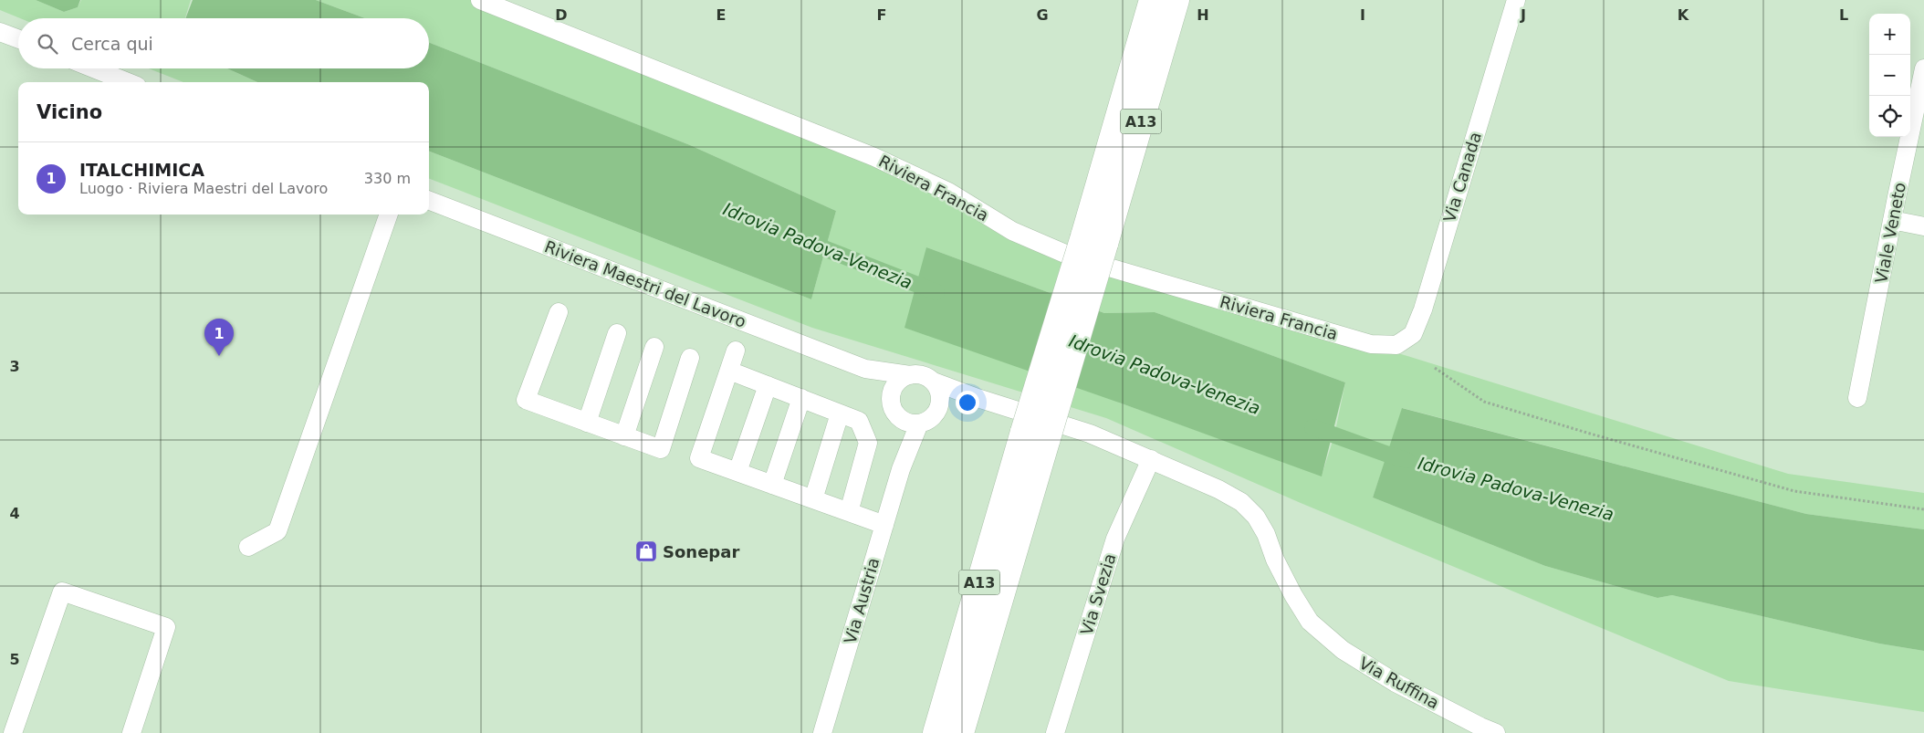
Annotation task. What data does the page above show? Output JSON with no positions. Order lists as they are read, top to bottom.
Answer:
{
  "streets": {
    "highway": ["A13"],
    "street": [
      "Via Canada",
      "Riviera Francia",
      "Viale Veneto",
      "Riviera Maestri del Lavoro",
      "Via Svezia",
      "Via Austria",
      "Via Ruffina"
    ]
  },
  "crossings": [
    ["Via Canada", "Riviera Francia"],
    ["Riviera Maestri del Lavoro", "Via Svezia"],
    ["Riviera Maestri del Lavoro", "Via Austria"],
    ["Riviera Maestri del Lavoro", "Via Ruffina"]
  ],
  "water": ["Idrovia Padova-Venezia"],
  "places": {
    "shop": ["Sonepar"]
  },
  "page": {
    "map_buttons": ["+", "−"],
    "search": "Cerca qui",
    "heading": "Vicino",
    "list": [
      {
        "mark": "1",
        "name": "ITALCHIMICA",
        "note": "Luogo · Riviera Maestri del Lavoro",
        "value": "330 m"
      }
    ],
    "pins": "1"
  },
  "grid": {
    "columns": [
      "D",
      "E",
      "F",
      "G",
      "H",
      "I",
      "J",
      "K",
      "L"
    ],
    "rows": ["3", "4", "5"]
  }
}
